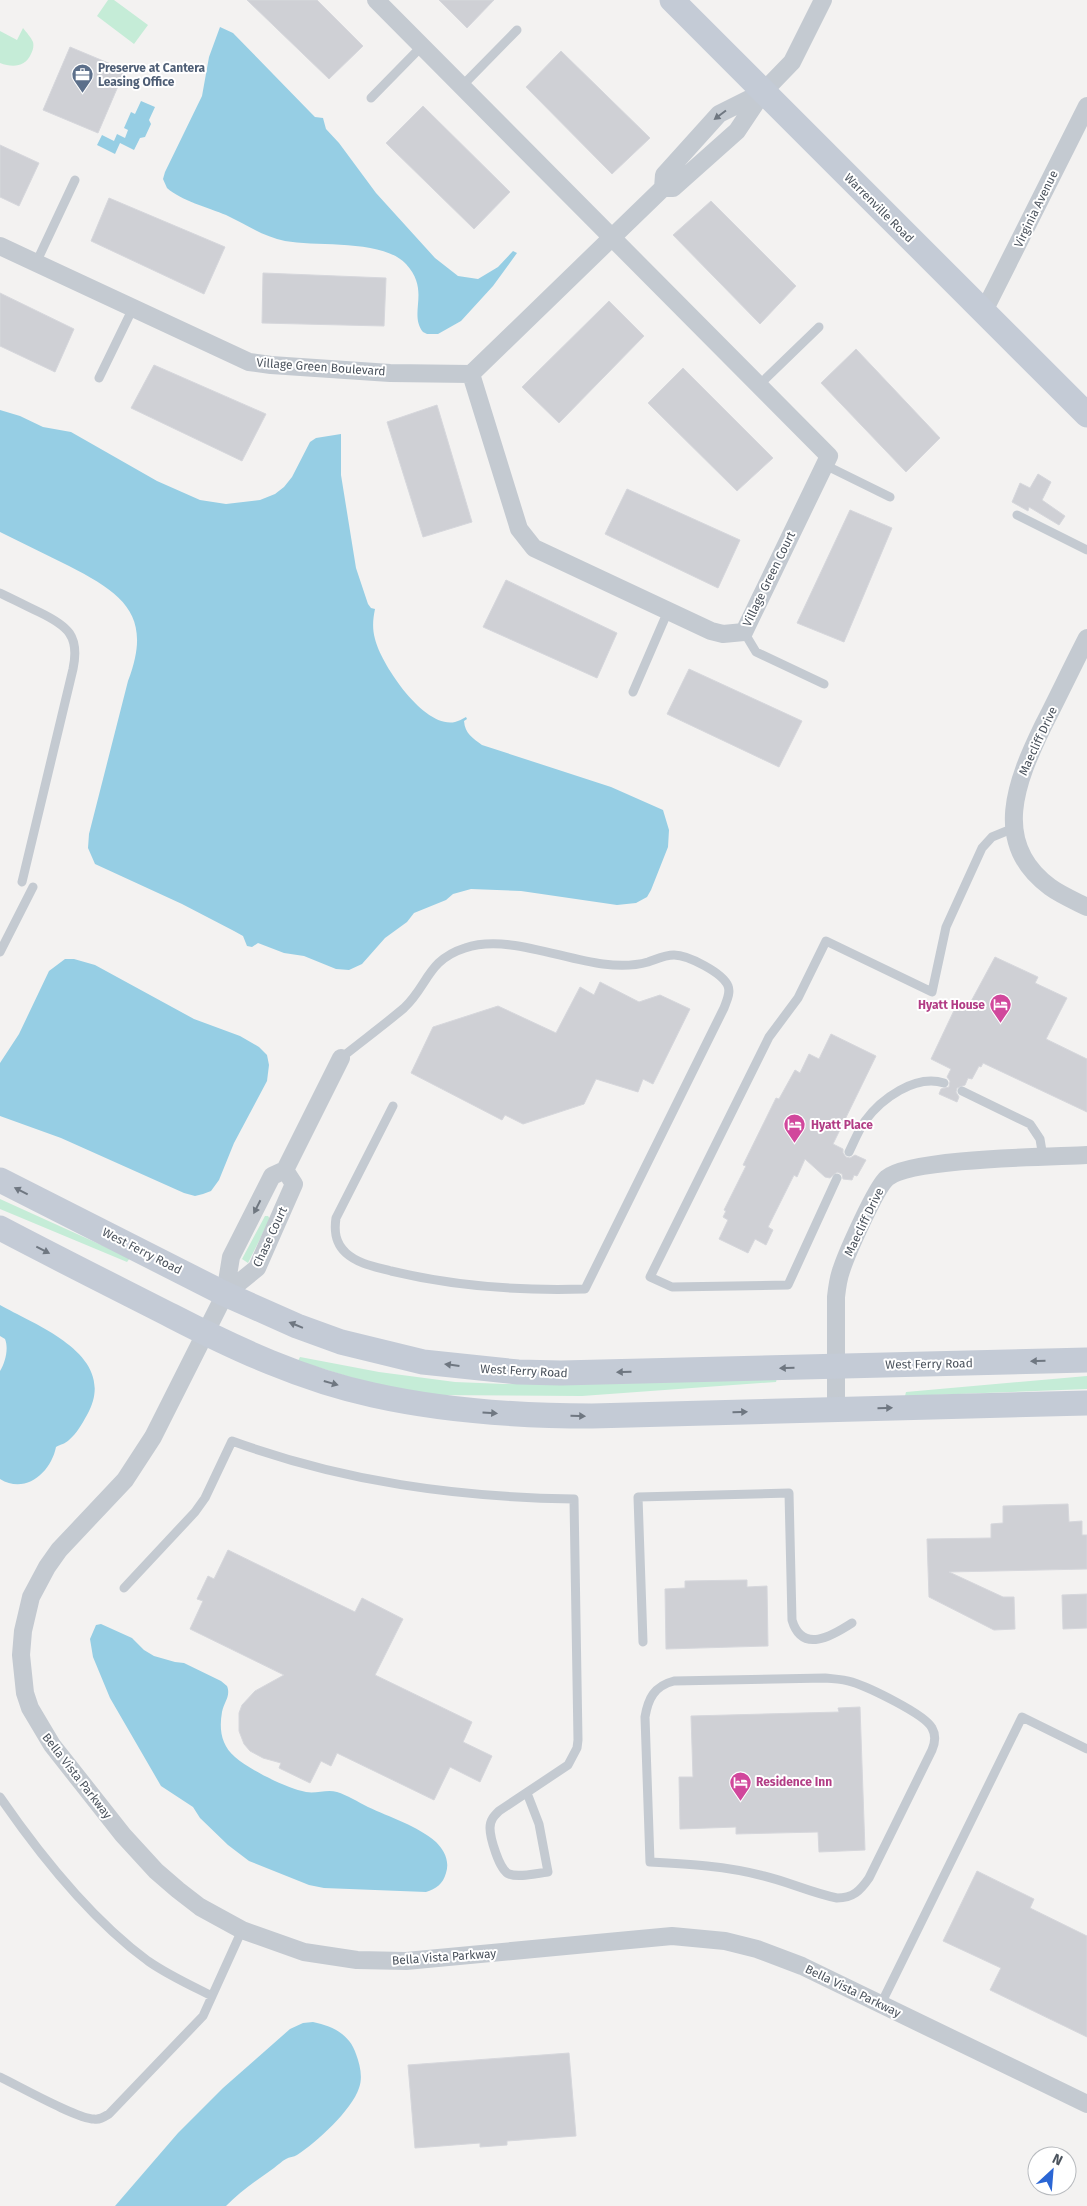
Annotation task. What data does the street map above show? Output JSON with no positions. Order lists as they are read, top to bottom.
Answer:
{
  "streets": {
    "main road": ["Warrenville Road", "West Ferry Road"],
    "street": [
      "Virginia Avenue",
      "Village Green Boulevard",
      "Village Green Court",
      "Maecliff Drive",
      "Chase Court",
      "Bella Vista Parkway"
    ]
  },
  "crossings": [
    ["Warrenville Road", "Virginia Avenue"],
    ["Village Green Boulevard", "Village Green Court"],
    ["Maecliff Drive", "West Ferry Road"],
    ["Chase Court", "West Ferry Road"],
    ["Chase Court", "Bella Vista Parkway"]
  ],
  "places": {
    "office": ["Preserve at Cantera Leasing Office"],
    "hotel": ["Hyatt House", "Hyatt Place", "Residence Inn"]
  },
  "north": "top right"
}
